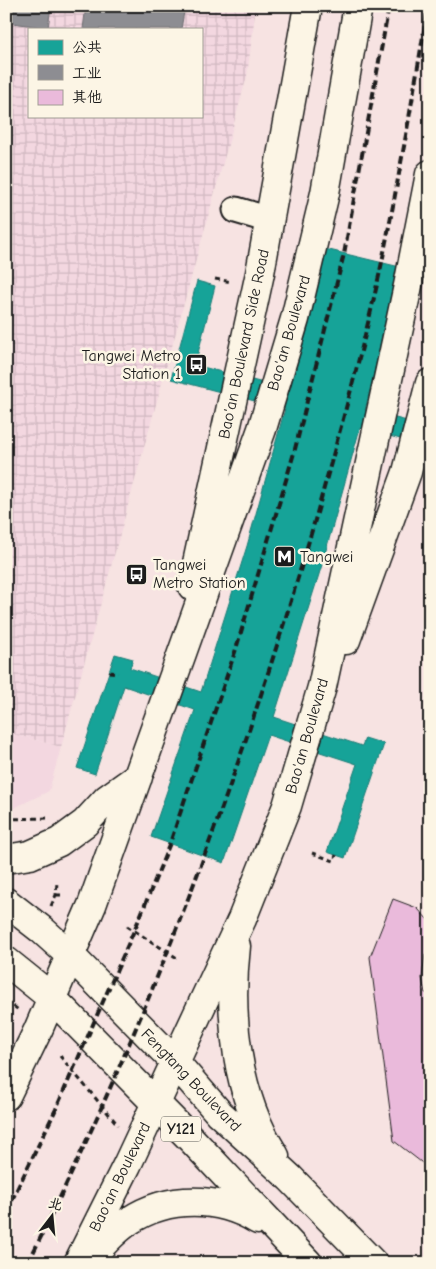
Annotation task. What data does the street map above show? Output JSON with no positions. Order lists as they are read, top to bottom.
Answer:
{
  "streets": {
    "main road": [
      "Bao'an Boulevard",
      "Bao'an Boulevard Side Road",
      "Fengtang Boulevard",
      "Y121"
    ]
  },
  "crossings": [
    ["Bao'an Boulevard", "Bao'an Boulevard Side Road"],
    ["Bao'an Boulevard", "Fengtang Boulevard"],
    ["Bao'an Boulevard", "Y121"]
  ],
  "places": {
    "bus stop": ["Tangwei Metro Station 1", "Tangwei Metro Station"],
    "metro station": ["Tangwei"]
  },
  "legend": ["公共", "工业", "其他"],
  "north": "top"
}
